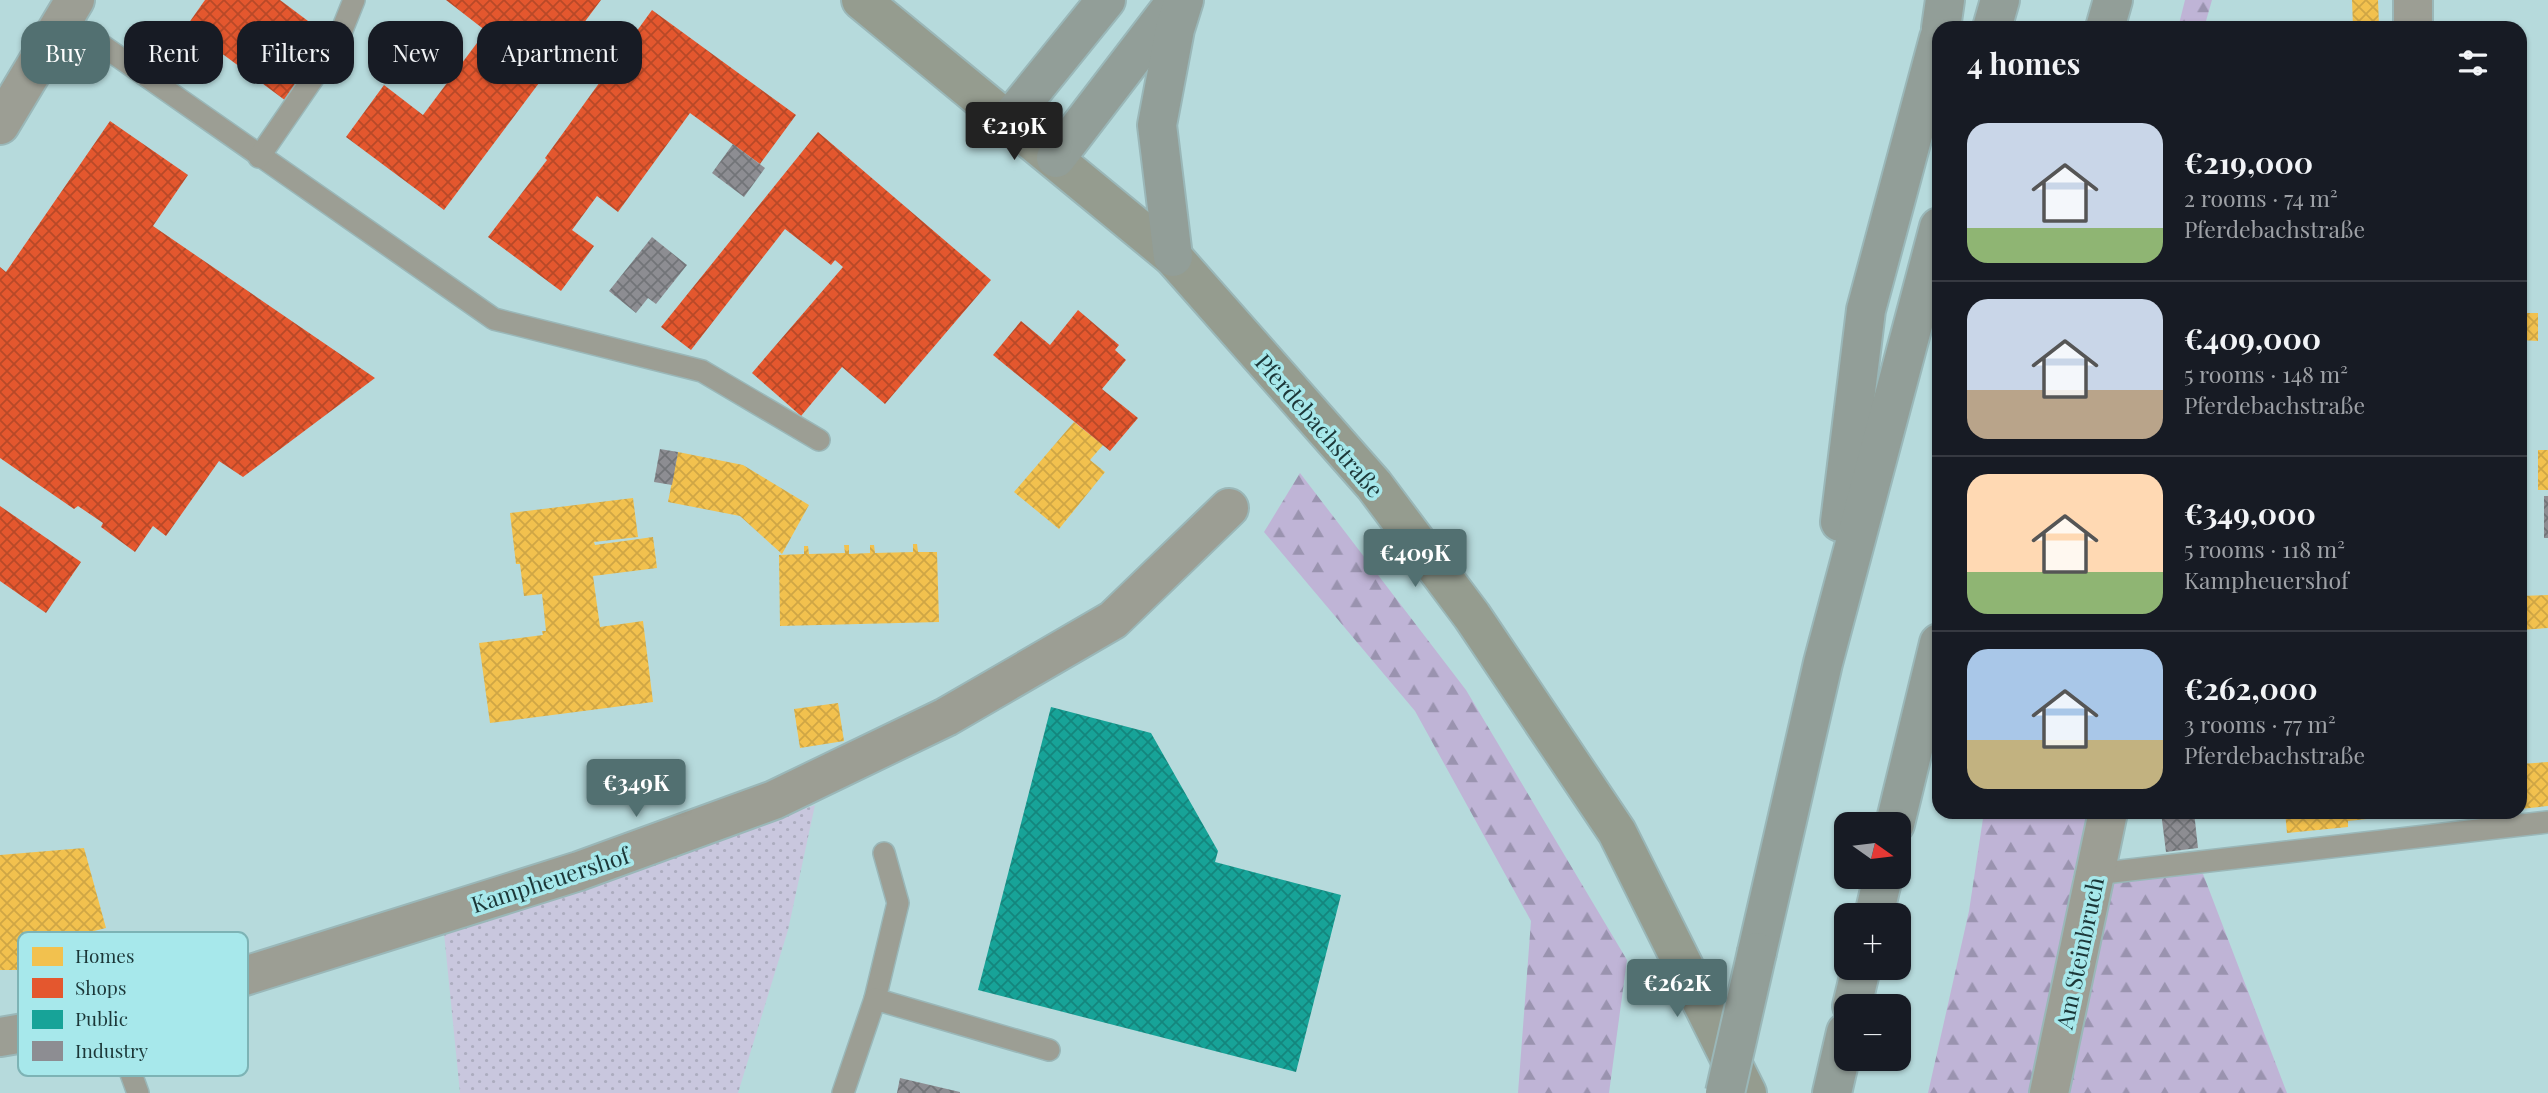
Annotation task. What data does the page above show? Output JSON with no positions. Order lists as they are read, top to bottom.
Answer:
{
  "streets": {
    "main road": ["Pferdebachstraße"],
    "street": ["Kampheuershof", "Am Steinbruch"]
  },
  "legend": [
    "Homes",
    "Shops",
    "Public",
    "Industry"
  ],
  "north": "right",
  "page": {
    "chip": [
      "Buy",
      "Rent",
      "Filters",
      "New",
      "Apartment"
    ],
    "heading": "4 homes",
    "price": [
      "€219K",
      "€409K",
      "€349K",
      "€262K"
    ],
    "list": [
      {
        "name": "€219,000",
        "note": "2 rooms · 74 m² · Pferdebachstraße"
      },
      {
        "name": "€409,000",
        "note": "5 rooms · 148 m² · Pferdebachstraße"
      },
      {
        "name": "€349,000",
        "note": "5 rooms · 118 m² · Kampheuershof"
      },
      {
        "name": "€262,000",
        "note": "3 rooms · 77 m² · Pferdebachstraße"
      }
    ],
    "map_buttons": ["+", "−"]
  }
}
